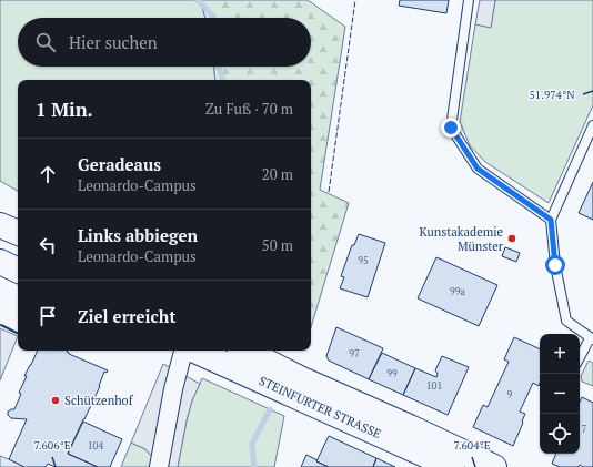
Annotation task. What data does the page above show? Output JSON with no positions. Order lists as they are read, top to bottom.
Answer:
{
  "streets": {
    "main road": ["STEINFURTER STRASSE"]
  },
  "places": ["Kunstakademie Münster", "Schützenhof"],
  "house_numbers": [
    "95",
    "99a",
    "97",
    "99",
    "101",
    "9",
    "7",
    "104"
  ],
  "page": {
    "search": "Hier suchen",
    "heading": ["1 Min.", "Zu Fuß · 70 m"],
    "list": [
      ["Geradeaus", "Leonardo-Campus", "20 m"],
      ["Links abbiegen", "Leonardo-Campus", "50 m"],
      "Ziel erreicht"
    ],
    "map_buttons": ["+", "−"]
  },
  "coordinates": ["51.974°N", "7.606°E", "7.604°E"]
}
